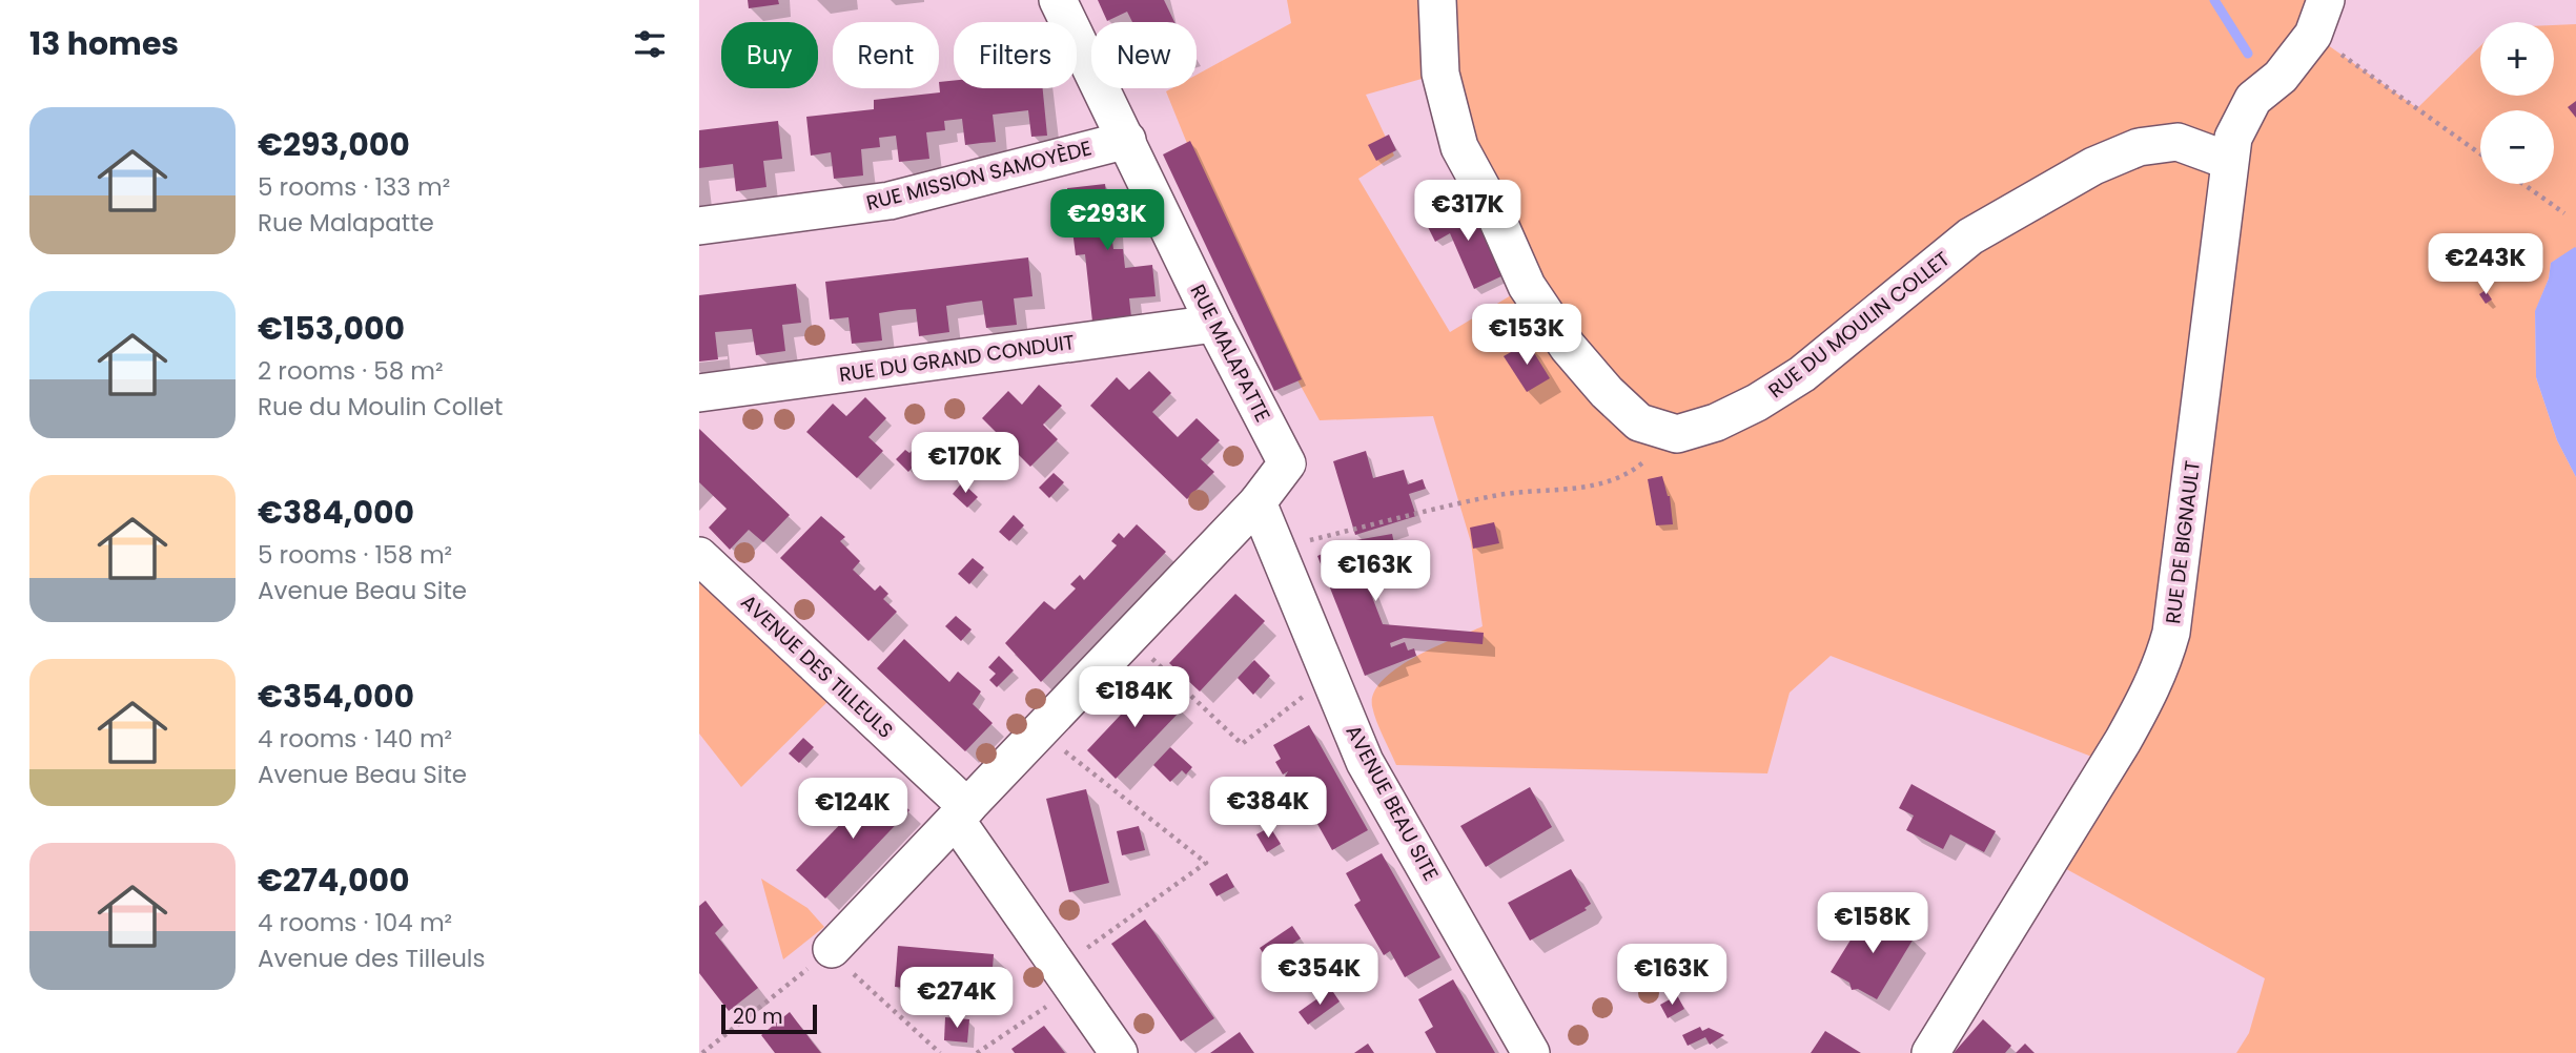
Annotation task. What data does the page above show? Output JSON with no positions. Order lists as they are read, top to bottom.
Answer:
{
  "streets": {
    "street": [
      "RUE MISSION SAMOYÈDE",
      "RUE DU MOULIN COLLET",
      "RUE MALAPATTE",
      "RUE DU GRAND CONDUIT",
      "RUE DE BIGNAULT",
      "AVENUE DES TILLEULS",
      "AVENUE BEAU SITE"
    ]
  },
  "crossings": [
    ["RUE MISSION SAMOYÈDE", "RUE MALAPATTE"],
    ["RUE DU MOULIN COLLET", "RUE DE BIGNAULT"],
    ["RUE MALAPATTE", "RUE DU GRAND CONDUIT"],
    ["RUE MALAPATTE", "AVENUE BEAU SITE"]
  ],
  "scale_bar": "20 m",
  "page": {
    "heading": "13 homes",
    "map_buttons": ["+", "−"],
    "chip": [
      "Buy",
      "Rent",
      "Filters",
      "New"
    ],
    "list": [
      {
        "name": "€293,000",
        "note": "5 rooms · 133 m² · Rue Malapatte"
      },
      {
        "name": "€153,000",
        "note": "2 rooms · 58 m² · Rue du Moulin Collet"
      },
      {
        "name": "€384,000",
        "note": "5 rooms · 158 m² · Avenue Beau Site"
      },
      {
        "name": "€354,000",
        "note": "4 rooms · 140 m² · Avenue Beau Site"
      },
      {
        "name": "€274,000",
        "note": "4 rooms · 104 m² · Avenue des Tilleuls"
      }
    ],
    "price": [
      "€317K",
      "€293K",
      "€243K",
      "€153K",
      "€170K",
      "€163K",
      "€184K",
      "€384K",
      "€124K",
      "€158K",
      "€354K",
      "€163K",
      "€274K"
    ],
    "scale": "20 m"
  }
}
